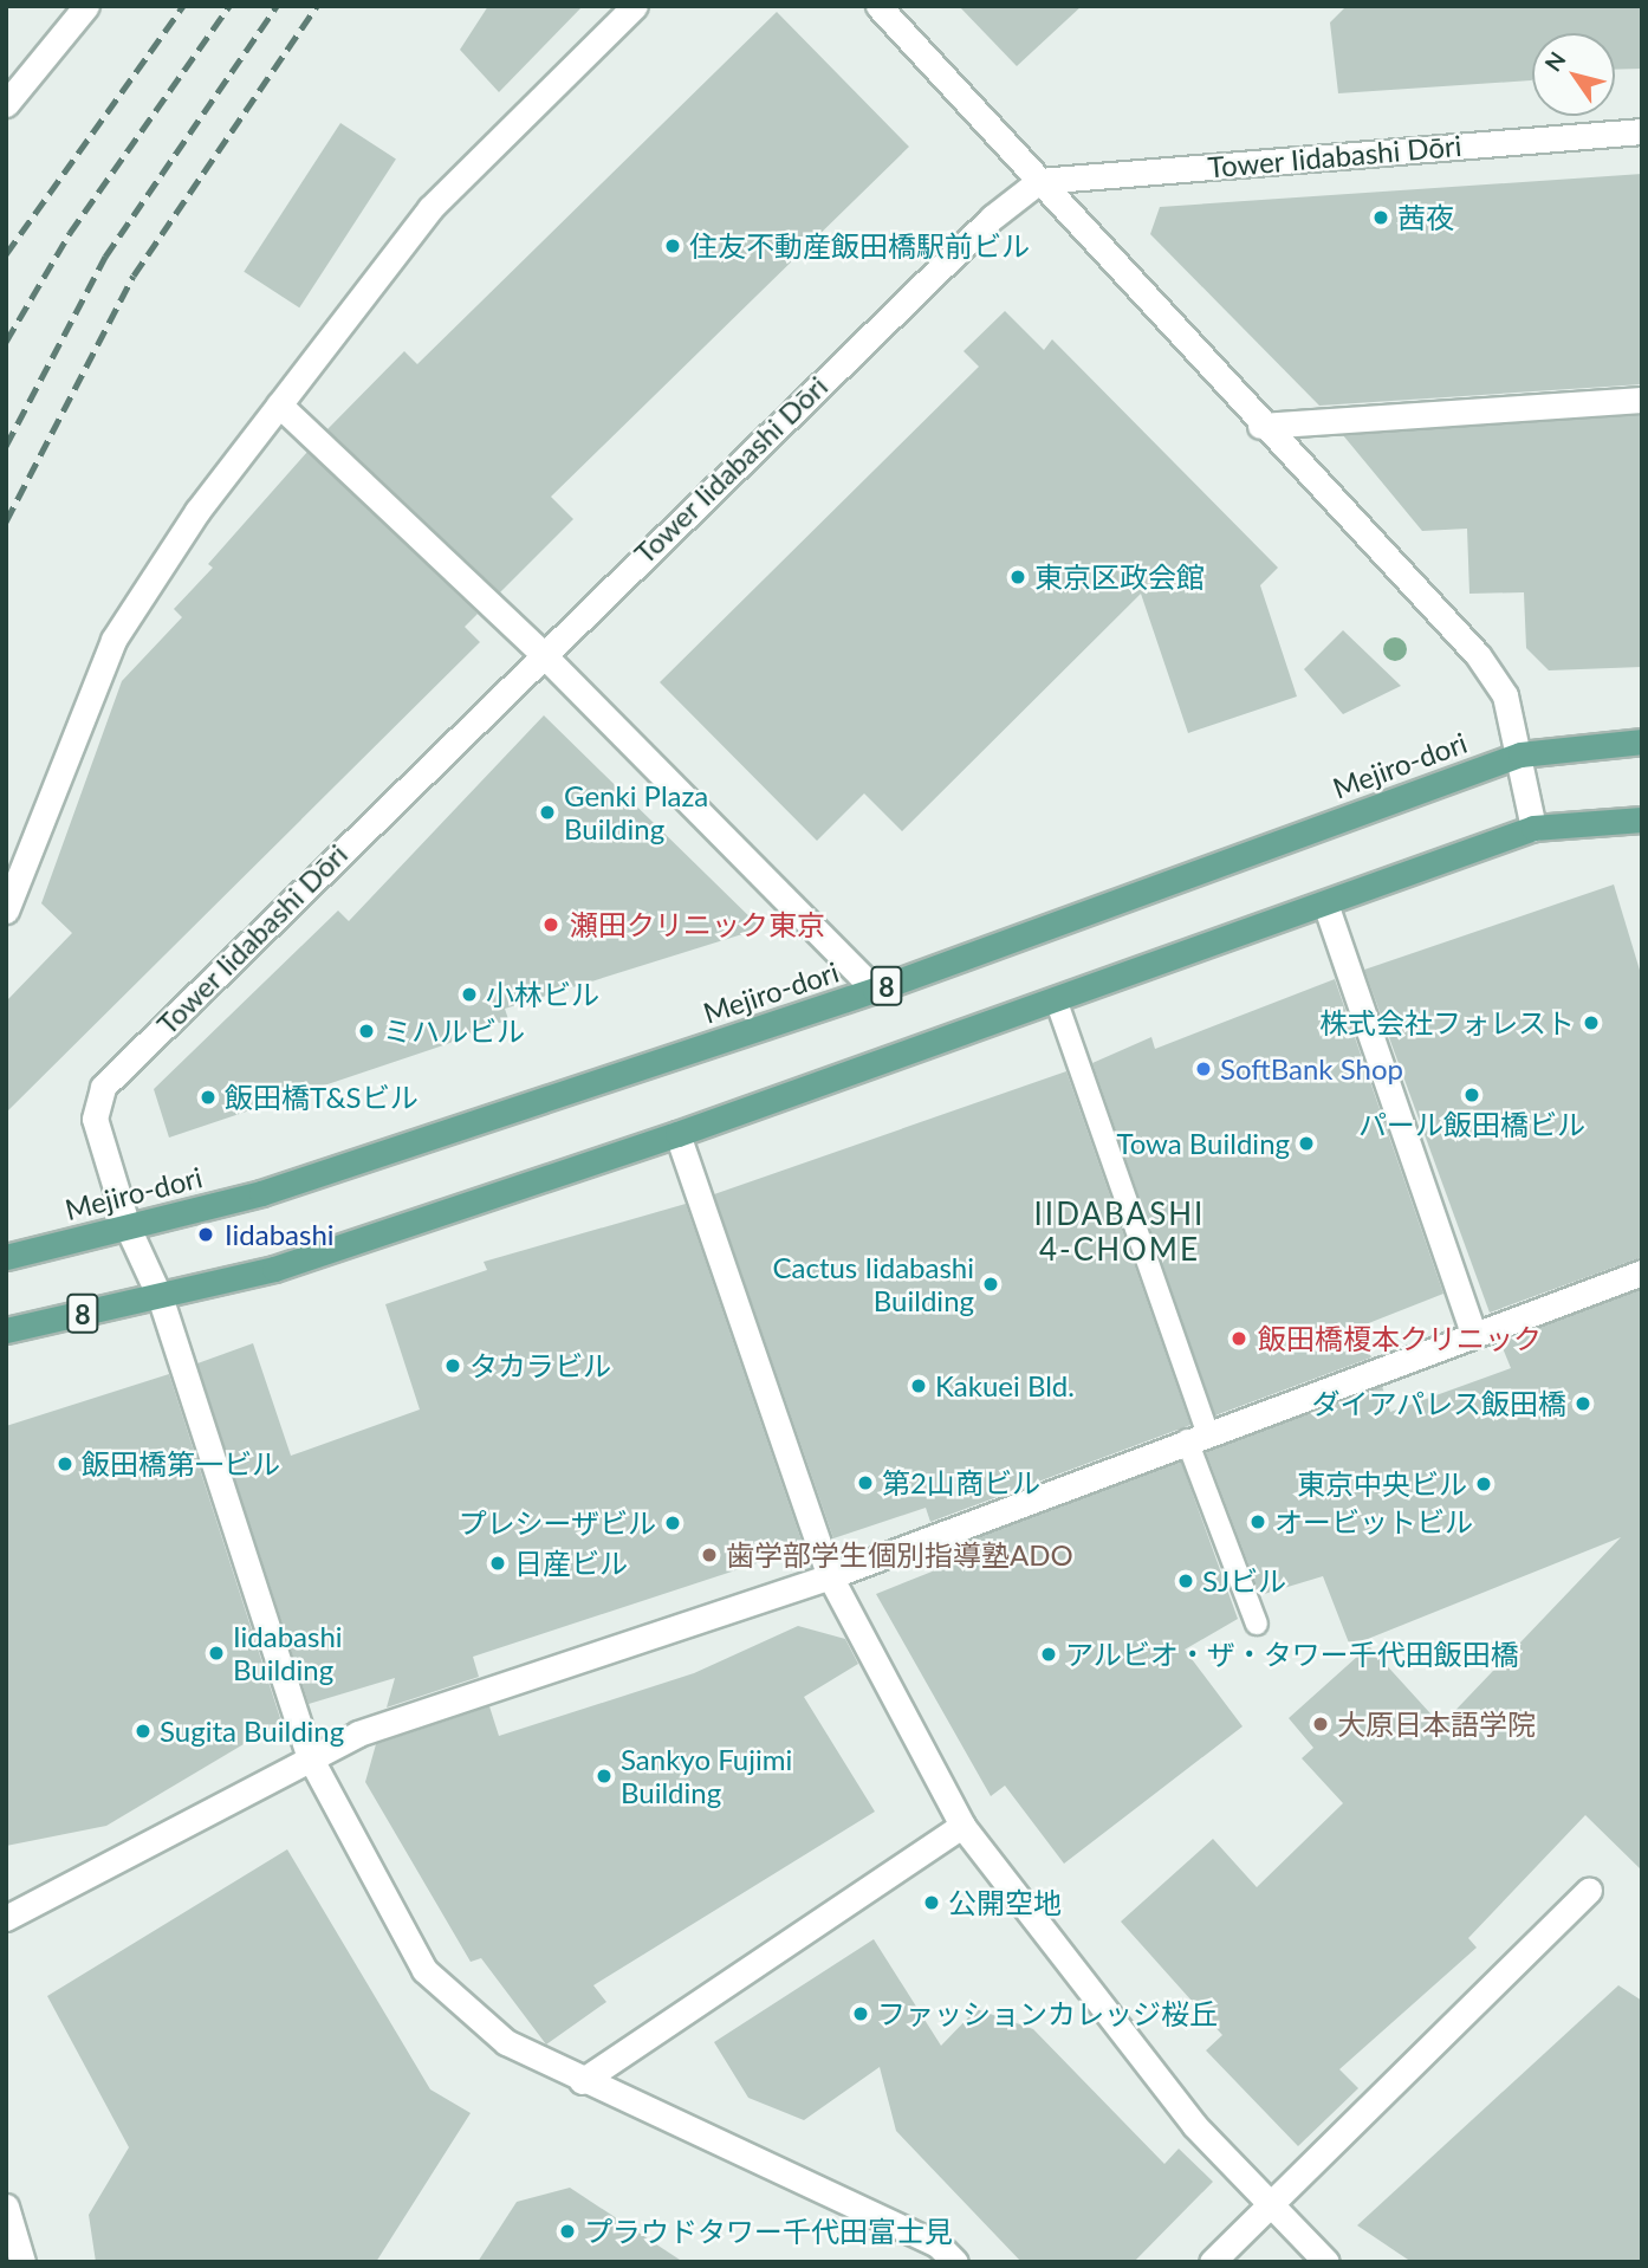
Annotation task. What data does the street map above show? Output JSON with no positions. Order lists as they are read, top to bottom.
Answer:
{
  "streets": {
    "main road": ["Mejiro-dori", "8"],
    "street": ["Tower Iidabashi Dōri"]
  },
  "crossings": [
    ["Tower Iidabashi Dōri", "Mejiro-dori"],
    ["Tower Iidabashi Dōri", "8"]
  ],
  "districts": ["IIDABASHI 4-CHOME"],
  "places": [
    "茜夜",
    "住友不動産飯田橋駅前ビル",
    "東京区政会館",
    "Genki Plaza Building",
    "瀬田クリニック東京",
    "小林ビル",
    "株式会社フォレスト",
    "ミハルビル",
    "SoftBank Shop",
    "パール飯田橋ビル",
    "飯田橋T&Sビル",
    "Towa Building",
    "Iidabashi",
    "Cactus Iidabashi Building",
    "飯田橋榎本クリニック",
    "タカラビル",
    "Kakuei Bld.",
    "ダイアパレス飯田橋",
    "飯田橋第一ビル",
    "第2山商ビル",
    "東京中央ビル",
    "オービットビル",
    "プレシーザビル",
    "歯学部学生個別指導塾ADO",
    "日産ビル",
    "SJビル",
    "Iidabashi Building",
    "アルビオ・ザ・タワー千代田飯田橋",
    "大原日本語学院",
    "Sugita Building",
    "Sankyo Fujimi Building",
    "公開空地",
    "ファッションカレッジ桜丘",
    "プラウドタワー千代田富士見"
  ],
  "north": "top left"
}
